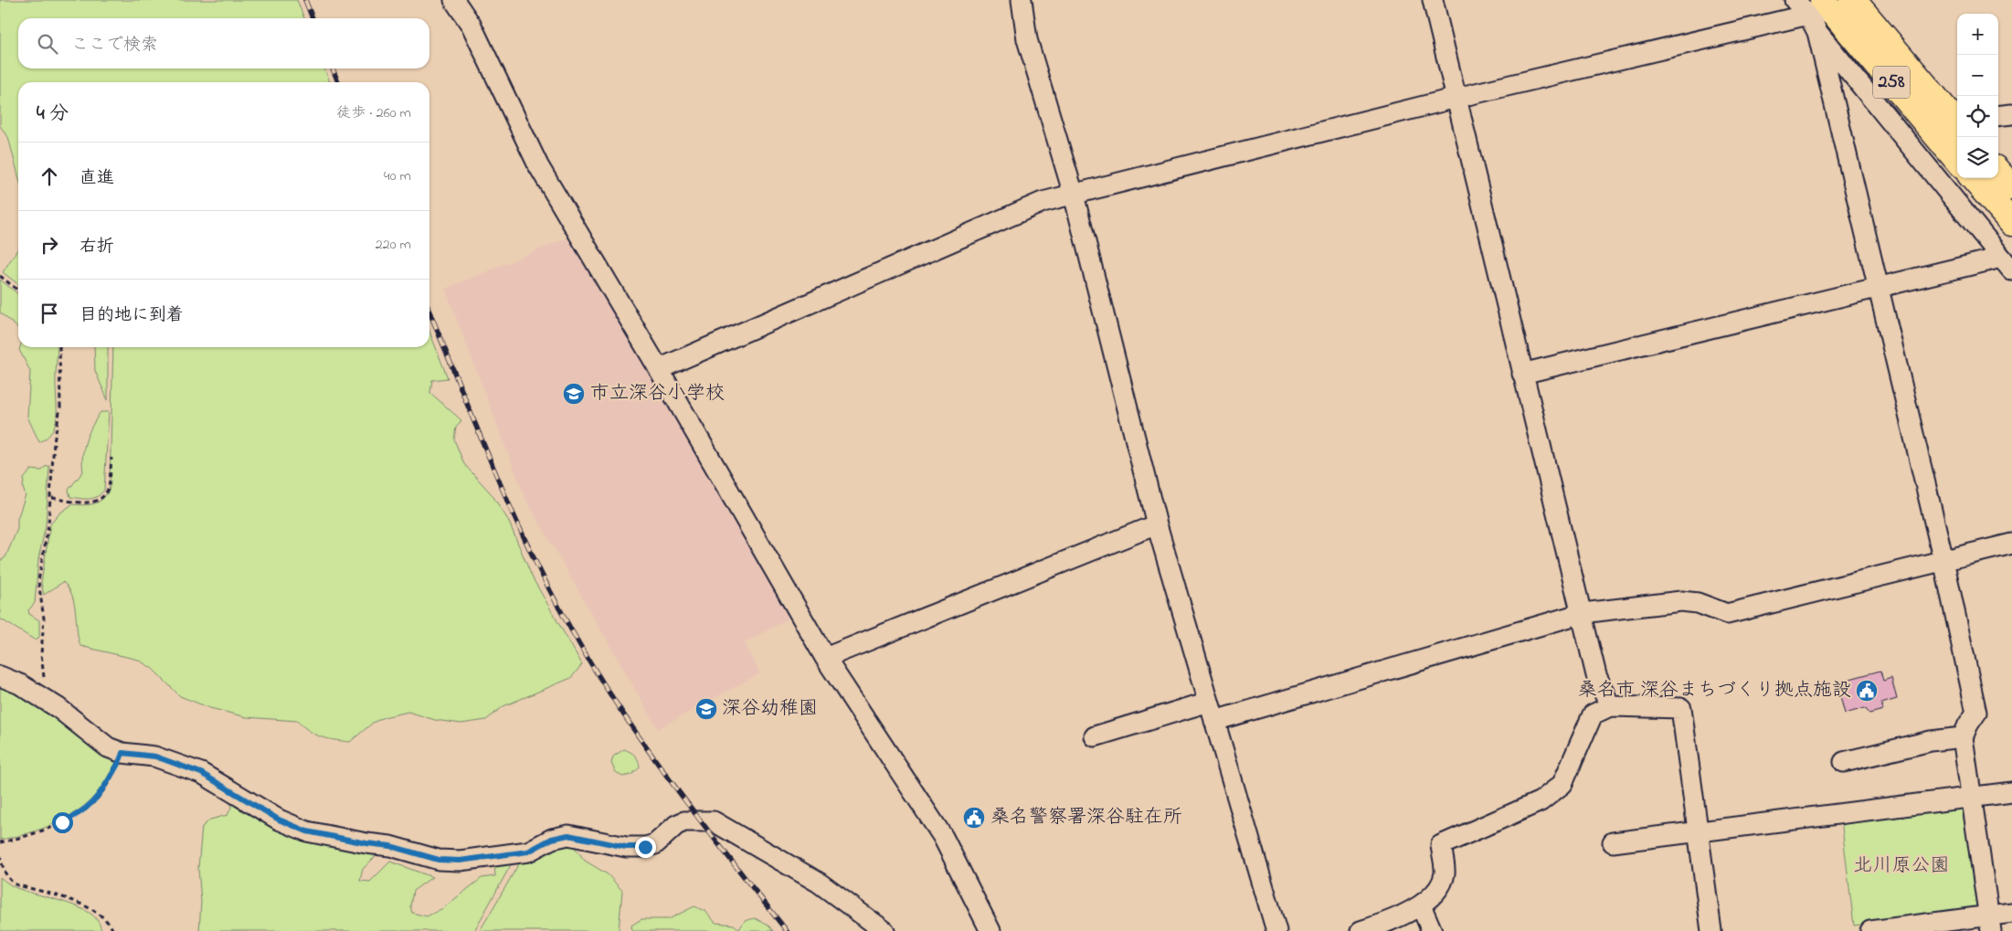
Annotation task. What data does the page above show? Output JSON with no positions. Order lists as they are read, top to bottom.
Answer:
{
  "streets": {
    "highway": ["258"]
  },
  "parks": ["北川原公園"],
  "places": {
    "school or university": ["市立深谷小学校", "深谷幼稚園"],
    "public building": ["桑名市 深谷まちづくり拠点施設", "桑名警察署深谷駐在所"]
  },
  "page": {
    "map_buttons": ["+", "−"],
    "search": "ここで検索",
    "heading": ["4 分", "徒歩 · 260 m"],
    "list": [
      ["直進", "40 m"],
      ["右折", "220 m"],
      "目的地に到着"
    ]
  }
}
